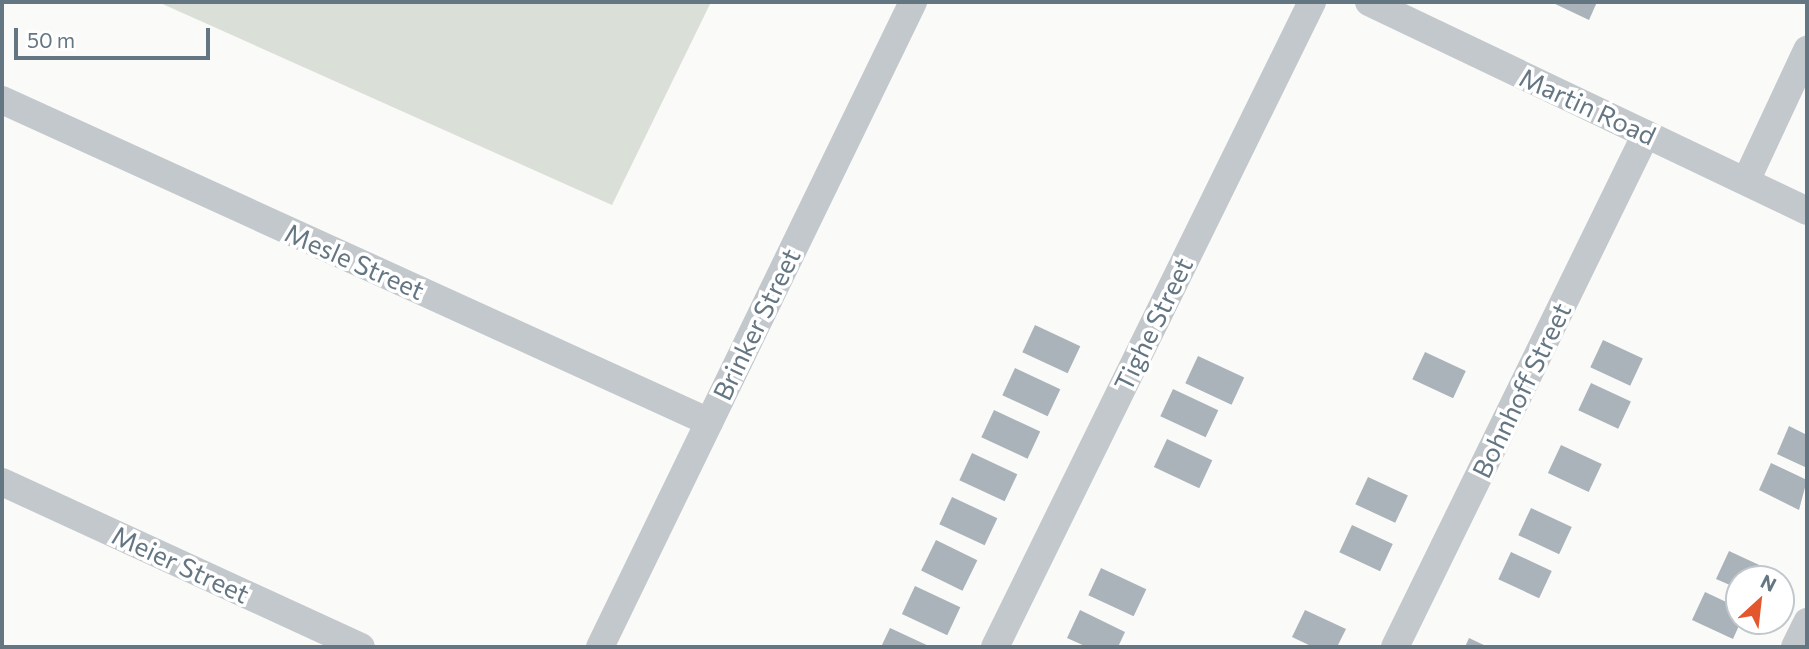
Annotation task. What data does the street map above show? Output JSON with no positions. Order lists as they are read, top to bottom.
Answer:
{
  "streets": {
    "street": [
      "Martin Road",
      "Mesle Street",
      "Brinker Street",
      "Tighe Street",
      "Bohnhoff Street",
      "Meier Street"
    ]
  },
  "crossings": [
    ["Martin Road", "Bohnhoff Street"],
    ["Mesle Street", "Brinker Street"]
  ],
  "scale_bar": "50 m",
  "north": "top right"
}
